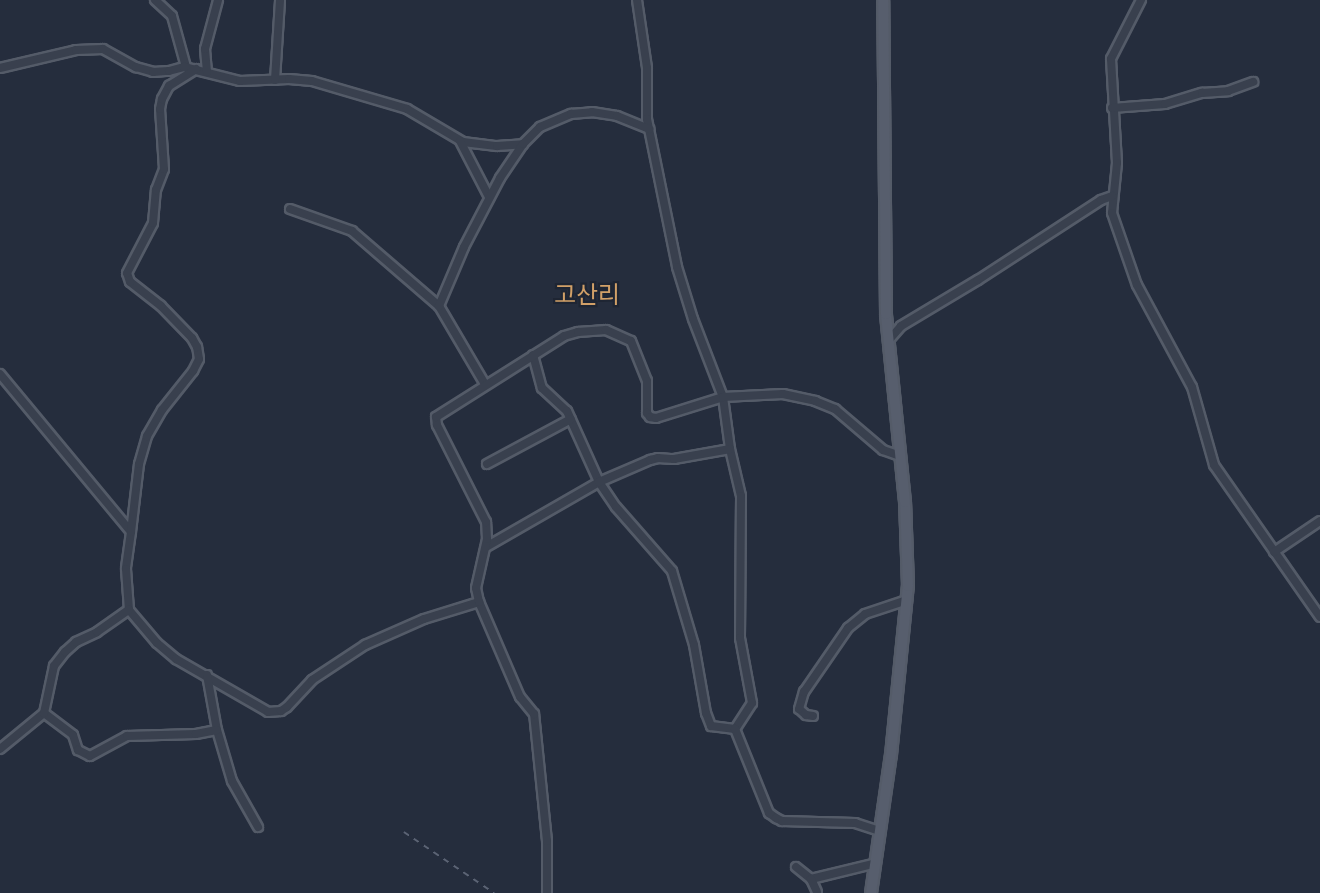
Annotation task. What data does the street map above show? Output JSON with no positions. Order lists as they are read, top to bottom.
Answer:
{
  "districts": ["고산리"]
}
